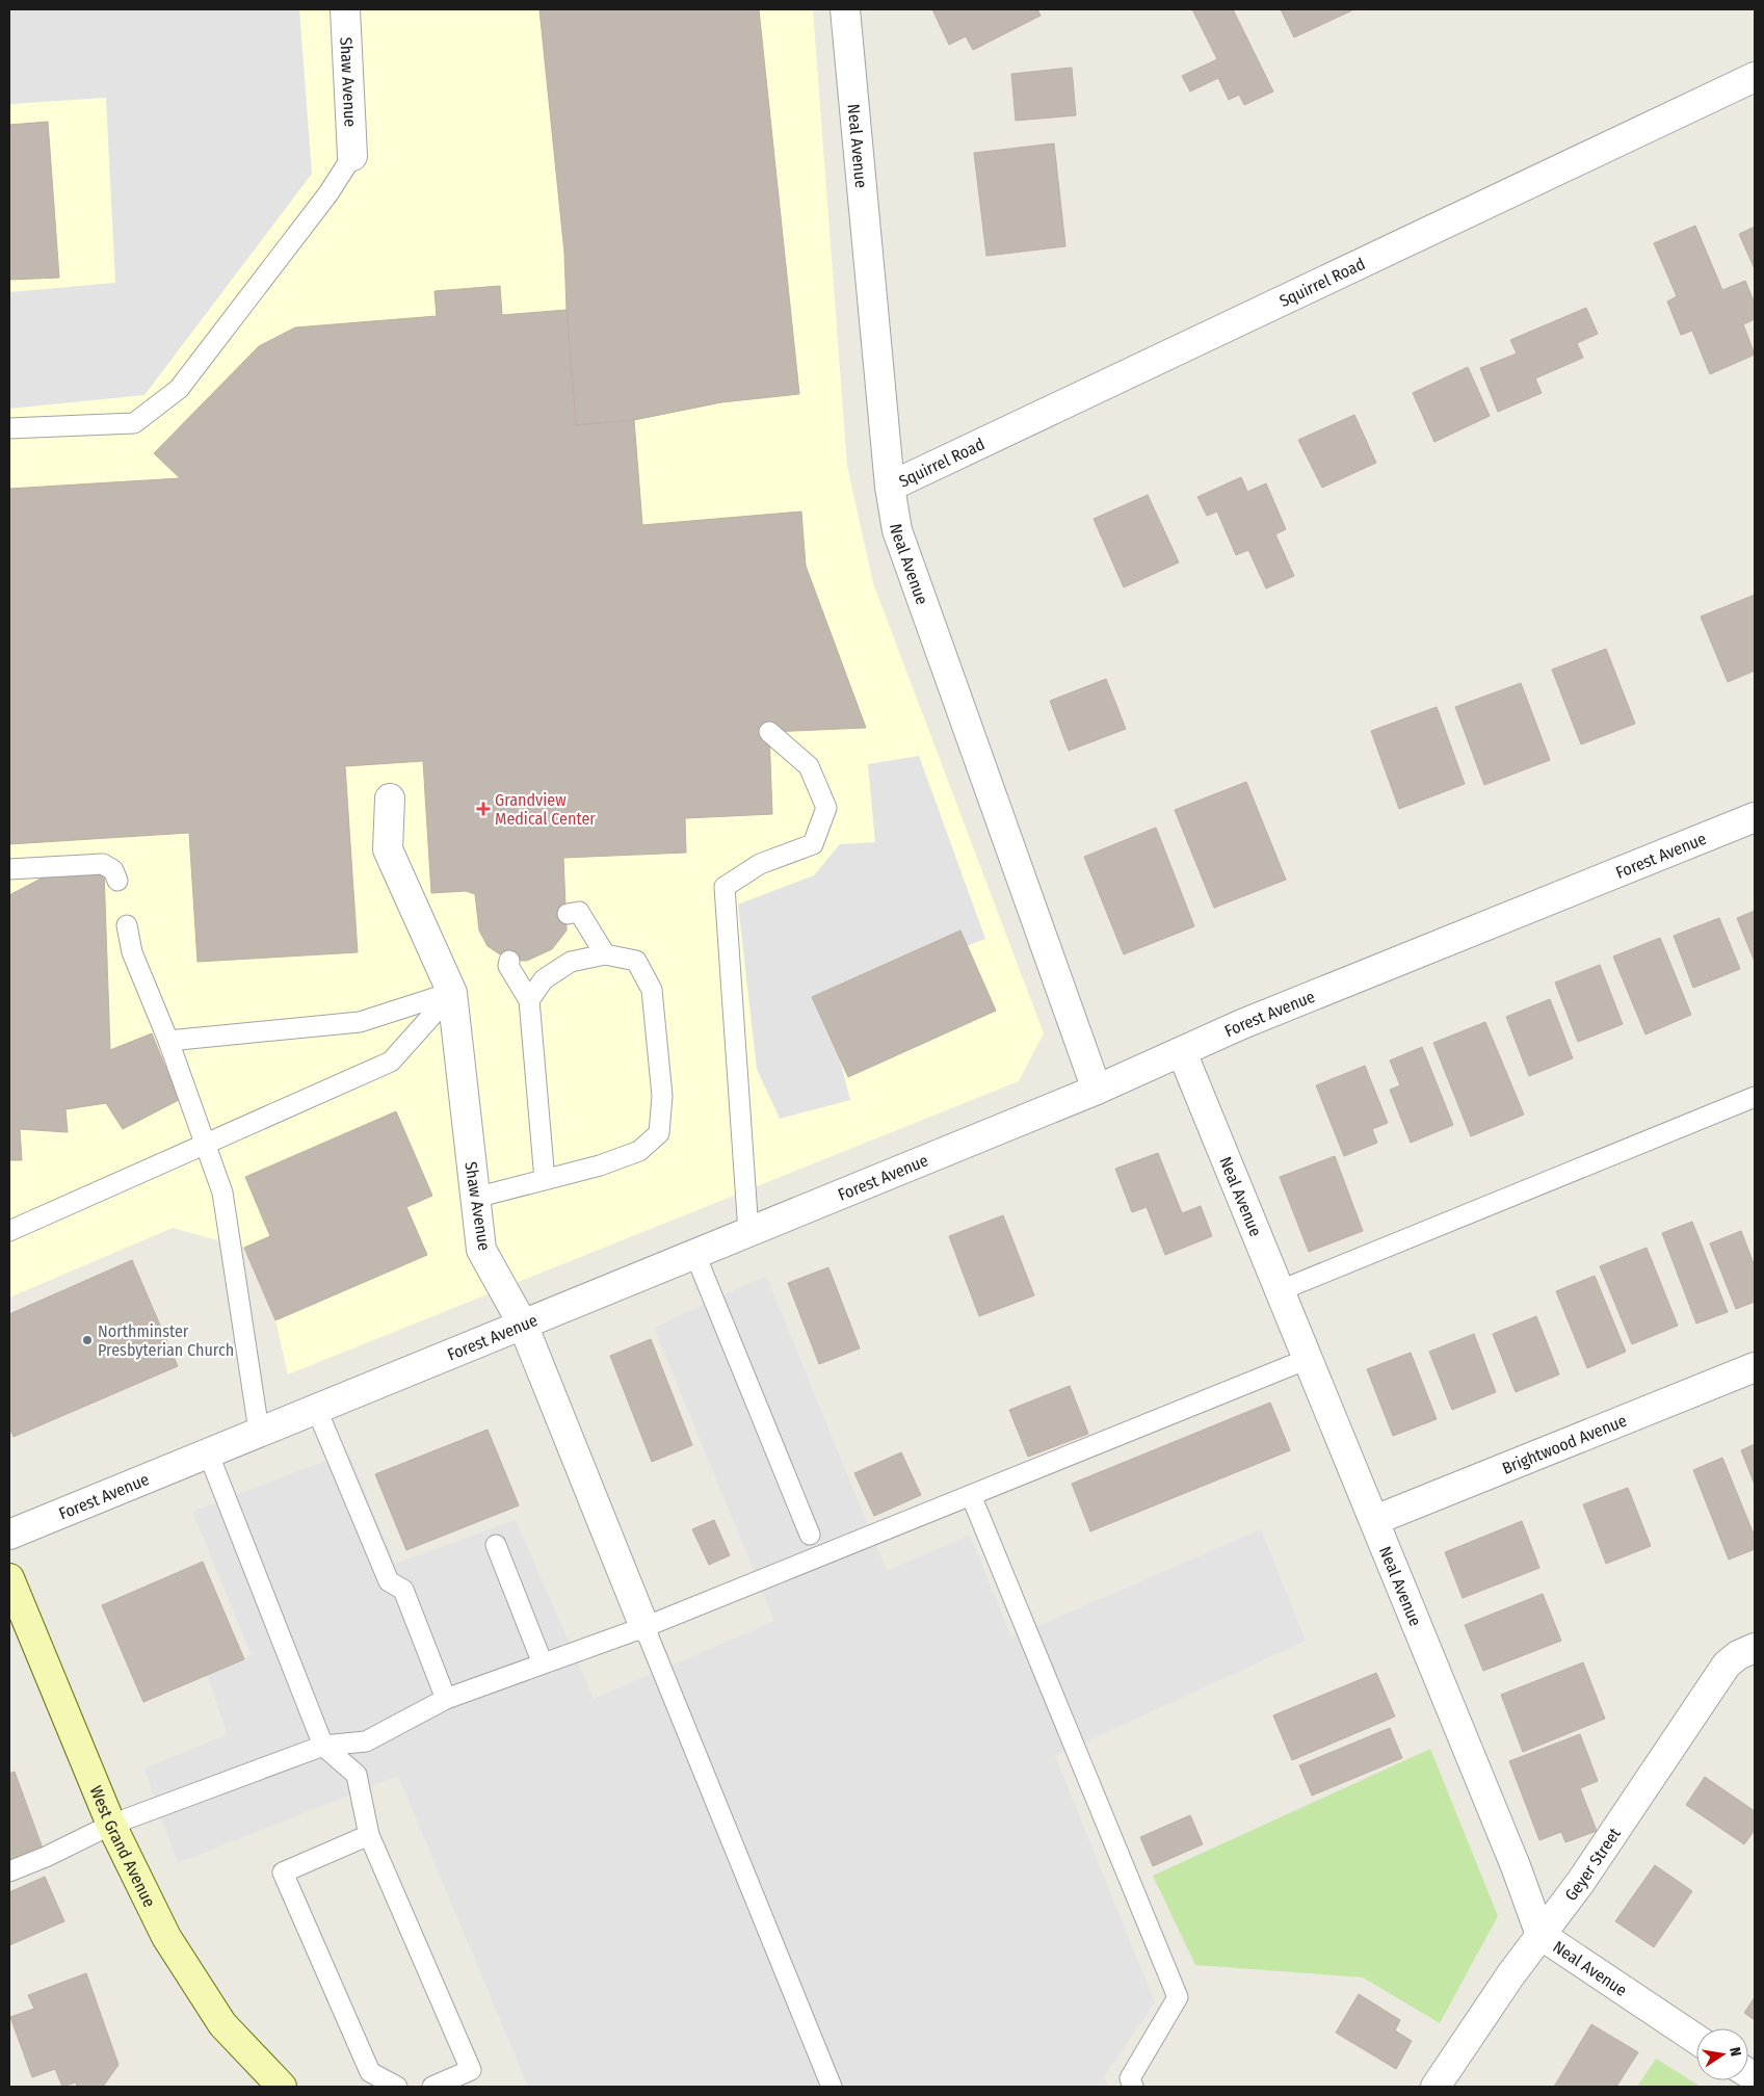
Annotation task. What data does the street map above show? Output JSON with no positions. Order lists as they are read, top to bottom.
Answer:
{
  "streets": {
    "main road": ["West Grand Avenue"],
    "street": [
      "Shaw Avenue",
      "Neal Avenue",
      "Squirrel Road",
      "Forest Avenue",
      "Brightwood Avenue",
      "Geyer Street"
    ]
  },
  "crossings": [
    ["Shaw Avenue", "Forest Avenue"],
    ["Neal Avenue", "Squirrel Road"],
    ["Neal Avenue", "Forest Avenue"],
    ["Neal Avenue", "Brightwood Avenue"],
    ["Neal Avenue", "Geyer Street"]
  ],
  "places": {
    "health": ["Grandview Medical Center"],
    "other": ["Northminster Presbyterian Church"]
  },
  "north": "right"
}
